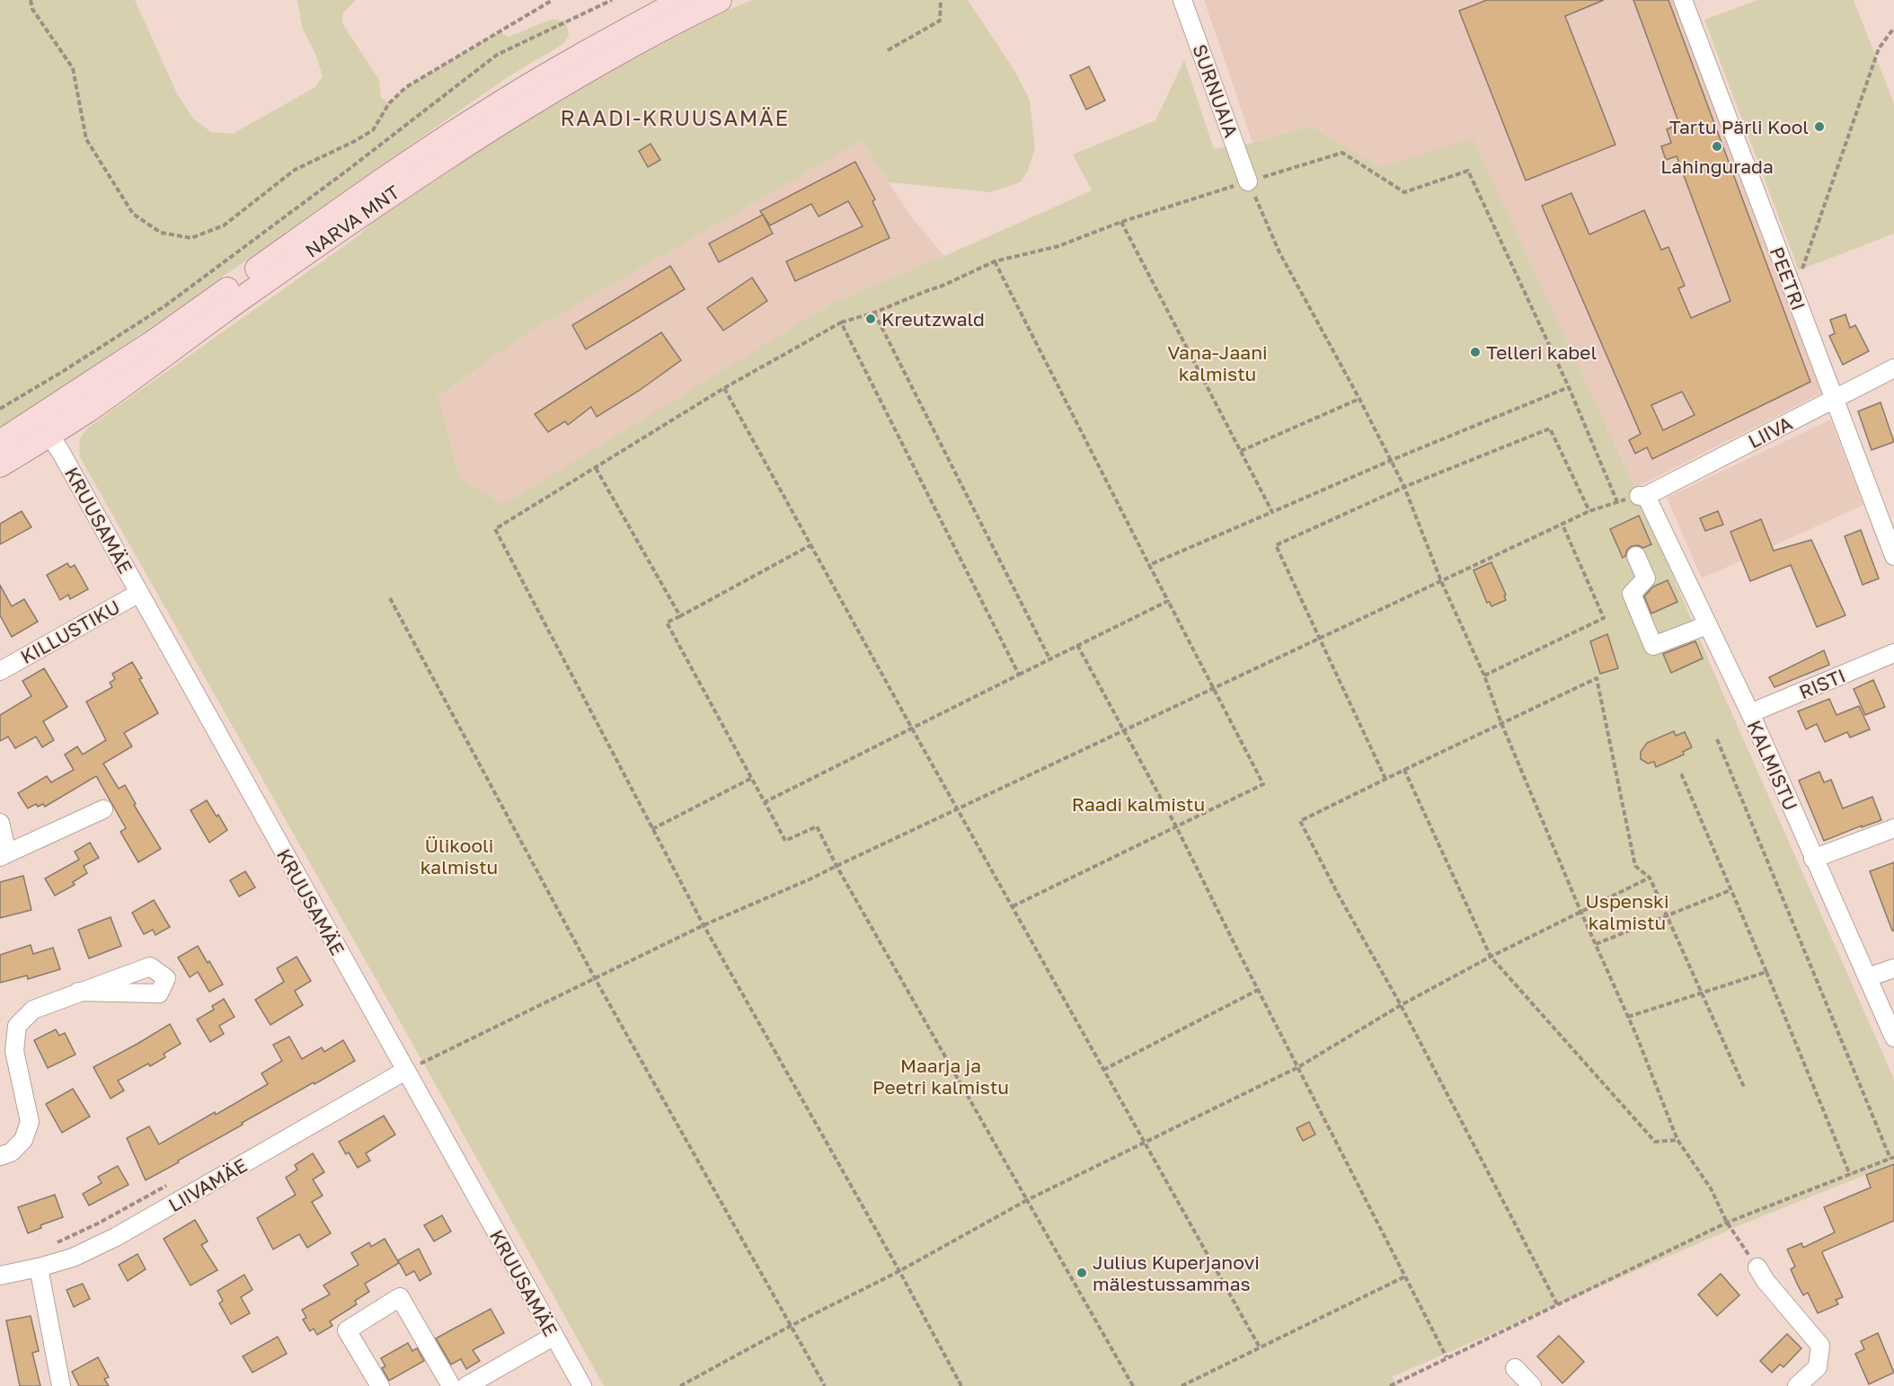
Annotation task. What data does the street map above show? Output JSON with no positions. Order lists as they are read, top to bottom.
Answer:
{
  "streets": {
    "main road": ["NARVA MNT"],
    "street": [
      "SURNUAIA",
      "PEETRI",
      "LIIVA",
      "KRUUSAMÄE",
      "KILLUSTIKU",
      "RISTI",
      "KALMISTU",
      "LIIVAMÄE"
    ]
  },
  "crossings": [
    ["NARVA MNT", "KRUUSAMÄE"],
    ["PEETRI", "LIIVA"],
    ["LIIVA", "KALMISTU"],
    ["KRUUSAMÄE", "KILLUSTIKU"],
    ["KRUUSAMÄE", "LIIVAMÄE"],
    ["RISTI", "KALMISTU"]
  ],
  "districts": ["RAADI-KRUUSAMÄE"],
  "parks": [
    "Vana-Jaani kalmistu",
    "Raadi kalmistu",
    "Ülikooli kalmistu",
    "Uspenski kalmistu",
    "Maarja ja Peetri kalmistu"
  ],
  "places": [
    "Tartu Pärli Kool",
    "Lahingurada",
    "Kreutzwald",
    "Telleri kabel",
    "Julius Kuperjanovi mälestussammas"
  ]
}
